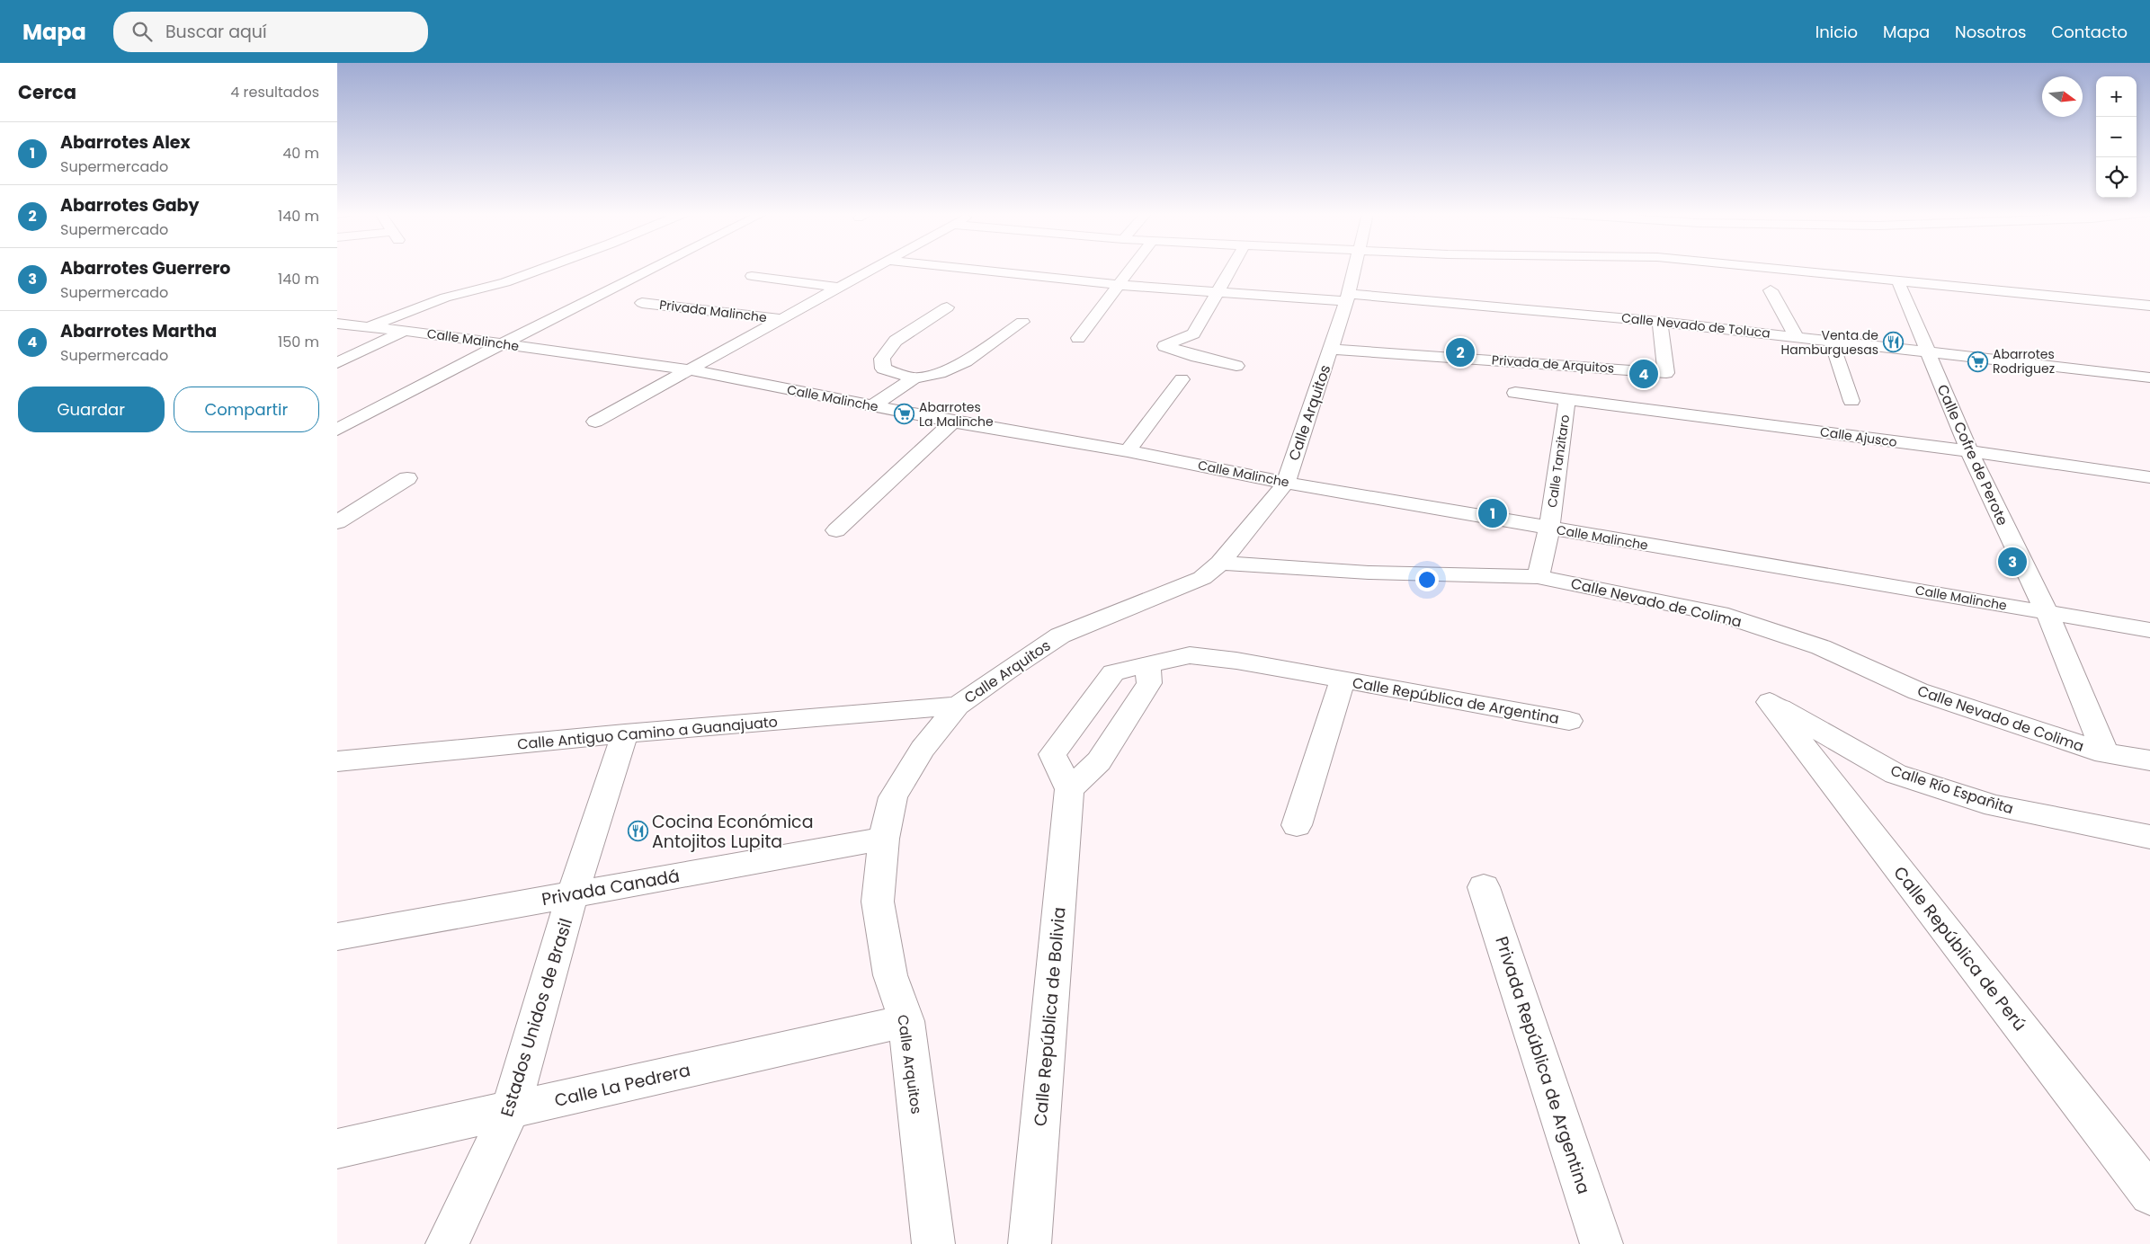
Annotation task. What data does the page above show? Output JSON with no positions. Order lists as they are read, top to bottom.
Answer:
{
  "streets": {
    "street": [
      "Privada Malinche",
      "Calle Nevado de Toluca",
      "Calle Malinche",
      "Privada de Arquitos",
      "Calle Arquitos",
      "Calle Ajusco",
      "Calle Cofre de Perote",
      "Calle Tanzitaro",
      "Calle Nevado de Colima",
      "Calle República de Argentina",
      "Calle Antiguo Camino a Guanajuato",
      "Calle Río Españita",
      "Privada Canadá",
      "Calle República de Perú",
      "Calle República de Bolivia",
      "Estados Unidos de Brasil",
      "Privada República de Argentina",
      "Calle La Pedrera"
    ]
  },
  "crossings": [
    ["Calle Nevado de Toluca", "Privada de Arquitos"],
    ["Calle Nevado de Toluca", "Calle Arquitos"],
    ["Calle Nevado de Toluca", "Calle Cofre de Perote"],
    ["Calle Malinche", "Calle Arquitos"],
    ["Calle Malinche", "Calle Cofre de Perote"],
    ["Calle Malinche", "Calle Tanzitaro"],
    ["Privada de Arquitos", "Calle Arquitos"],
    ["Privada de Arquitos", "Calle Ajusco"],
    ["Calle Arquitos", "Calle Nevado de Colima"],
    ["Calle Arquitos", "Calle Antiguo Camino a Guanajuato"],
    ["Calle Arquitos", "Privada Canadá"],
    ["Calle Arquitos", "Calle La Pedrera"],
    ["Calle Ajusco", "Calle Cofre de Perote"],
    ["Calle Ajusco", "Calle Tanzitaro"],
    ["Calle Cofre de Perote", "Calle Nevado de Colima"],
    ["Calle Tanzitaro", "Calle Nevado de Colima"],
    ["Calle República de Argentina", "Calle República de Bolivia"],
    ["Calle Antiguo Camino a Guanajuato", "Estados Unidos de Brasil"],
    ["Calle Río Españita", "Calle República de Perú"],
    ["Privada Canadá", "Estados Unidos de Brasil"],
    ["Estados Unidos de Brasil", "Calle La Pedrera"]
  ],
  "places": {
    "restaurant": ["Venta de Hamburguesas", "Cocina Económica Antojitos Lupita"],
    "supermarket": ["Abarrotes Rodriguez", "Abarrotes La Malinche"]
  },
  "north": "right",
  "page": {
    "header": "Mapa",
    "search": "Buscar aquí",
    "nav": [
      "Inicio",
      "Mapa",
      "Nosotros",
      "Contacto"
    ],
    "heading": ["Cerca", "4 resultados"],
    "map_buttons": ["+", "−"],
    "list": [
      {
        "mark": "1",
        "name": "Abarrotes Alex",
        "note": "Supermercado",
        "value": "40 m"
      },
      {
        "mark": "2",
        "name": "Abarrotes Gaby",
        "note": "Supermercado",
        "value": "140 m"
      },
      {
        "mark": "3",
        "name": "Abarrotes Guerrero",
        "note": "Supermercado",
        "value": "140 m"
      },
      {
        "mark": "4",
        "name": "Abarrotes Martha",
        "note": "Supermercado",
        "value": "150 m"
      }
    ],
    "pins": [
      "2",
      "4",
      "1",
      "3"
    ],
    "buttons": ["Guardar", "Compartir"]
  }
}
